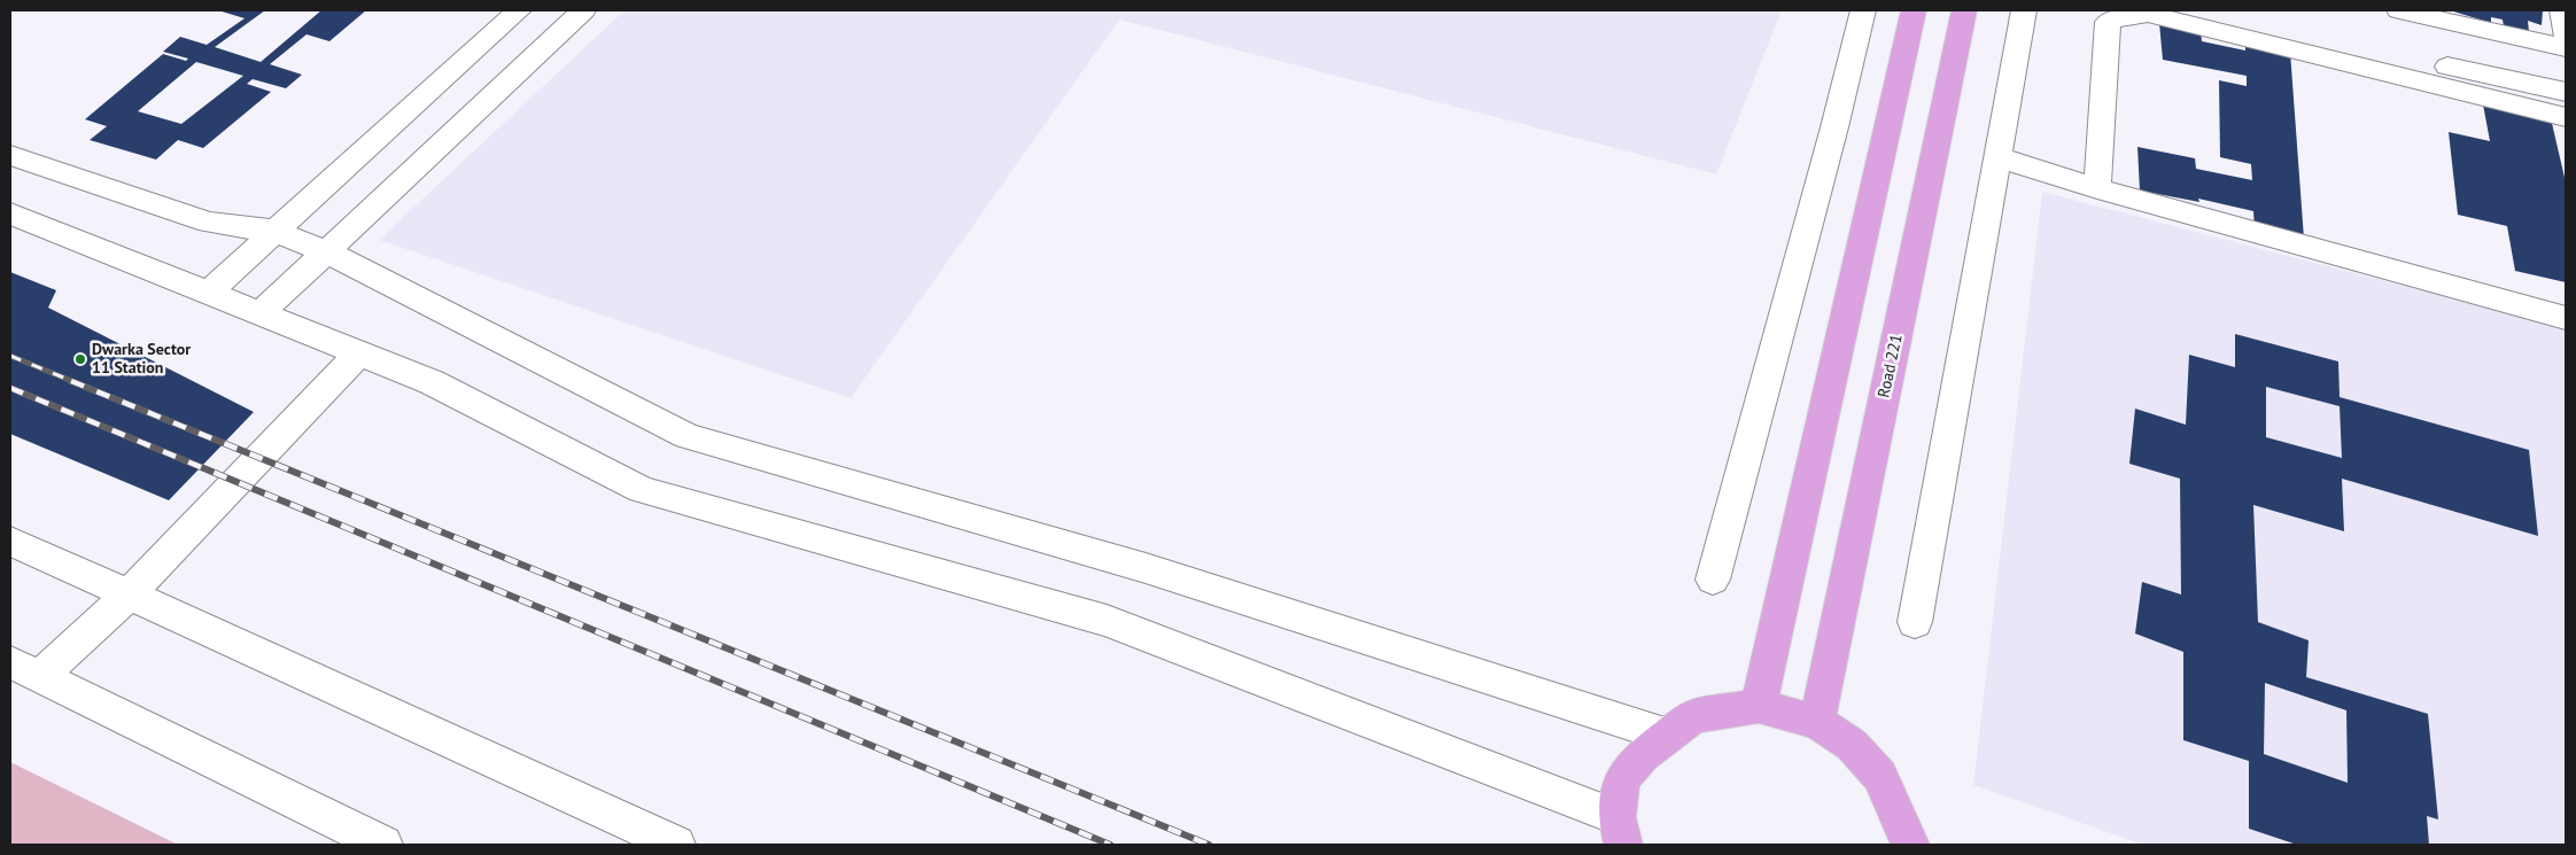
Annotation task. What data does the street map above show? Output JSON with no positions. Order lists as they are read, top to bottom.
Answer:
{
  "streets": {
    "main road": ["Road 221"]
  },
  "places": ["Dwarka Sector 11 Station"]
}
